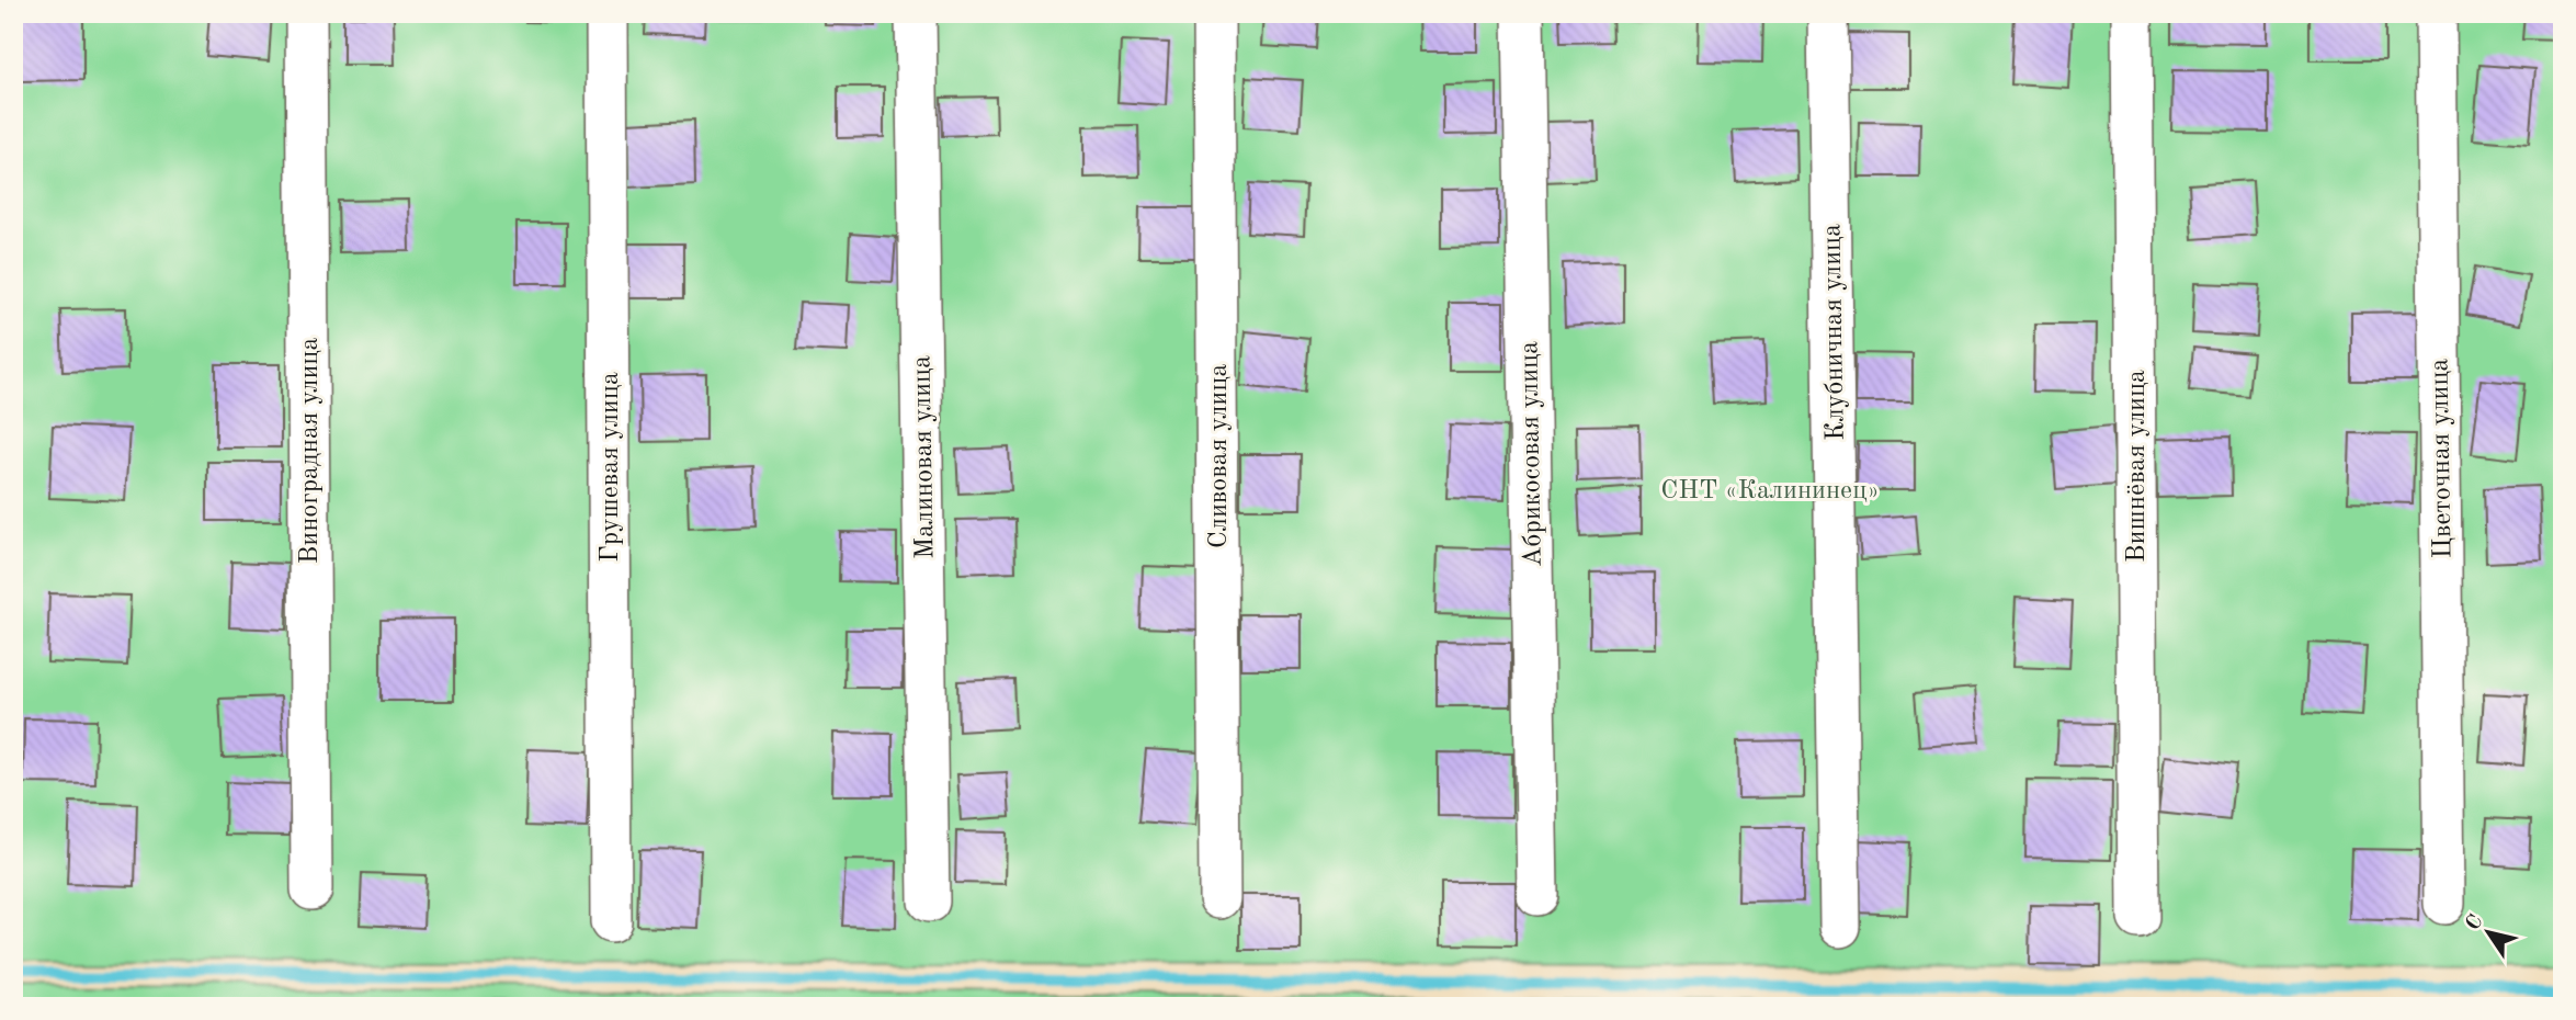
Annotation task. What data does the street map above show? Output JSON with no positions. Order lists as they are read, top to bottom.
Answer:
{
  "streets": {
    "street": [
      "Клубничная улица",
      "Виноградная улица",
      "Абрикосовая улица",
      "Сливовая улица",
      "Малиновая улица",
      "Цветочная улица",
      "Вишнёвая улица",
      "Грушевая улица"
    ]
  },
  "parks": ["СНТ «Калининец»"],
  "north": "top left"
}
